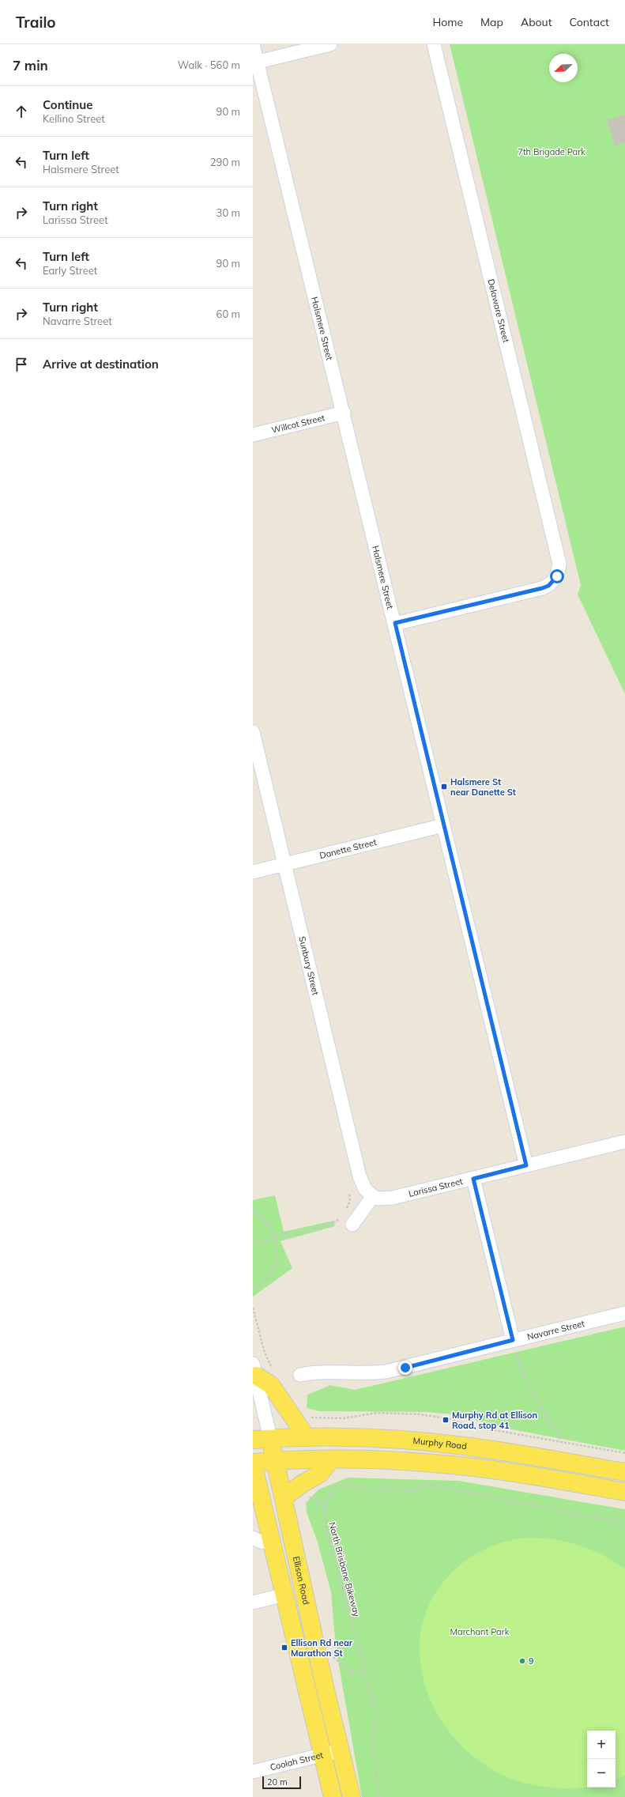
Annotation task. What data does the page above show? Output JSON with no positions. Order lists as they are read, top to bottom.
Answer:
{
  "streets": {
    "main road": ["Murphy Road", "Ellison Road"],
    "street": [
      "Delaware Street",
      "Halsmere Street",
      "Willcot Street",
      "Danette Street",
      "Sunbury Street",
      "Larissa Street",
      "Navarre Street",
      "Coolah Street"
    ],
    "path": ["North Brisbane Bikeway"]
  },
  "crossings": [
    ["Delaware Street", "Halsmere Street"],
    ["Halsmere Street", "Willcot Street"],
    ["Halsmere Street", "Danette Street"],
    ["Halsmere Street", "Larissa Street"],
    ["Danette Street", "Sunbury Street"],
    ["Sunbury Street", "Larissa Street"],
    ["Murphy Road", "Ellison Road"],
    ["Ellison Road", "Coolah Street"]
  ],
  "parks": ["7th Brigade Park", "Marchant Park"],
  "places": {
    "transit": ["Halsmere St near Danette St", "Murphy Rd at Ellison Road, stop 41", "Ellison Rd near Marathon St"],
    "other": ["9"]
  },
  "scale_bar": "20 m",
  "north": "bottom left",
  "page": {
    "header": "Trailo",
    "nav": [
      "Home",
      "Map",
      "About",
      "Contact"
    ],
    "heading": ["7 min", "Walk · 560 m"],
    "list": [
      ["Continue", "Kellino Street", "90 m"],
      ["Turn left", "Halsmere Street", "290 m"],
      ["Turn right", "Larissa Street", "30 m"],
      ["Turn left", "Early Street", "90 m"],
      ["Turn right", "Navarre Street", "60 m"],
      "Arrive at destination"
    ],
    "map_buttons": ["+", "−"],
    "scale": "20 m"
  }
}
